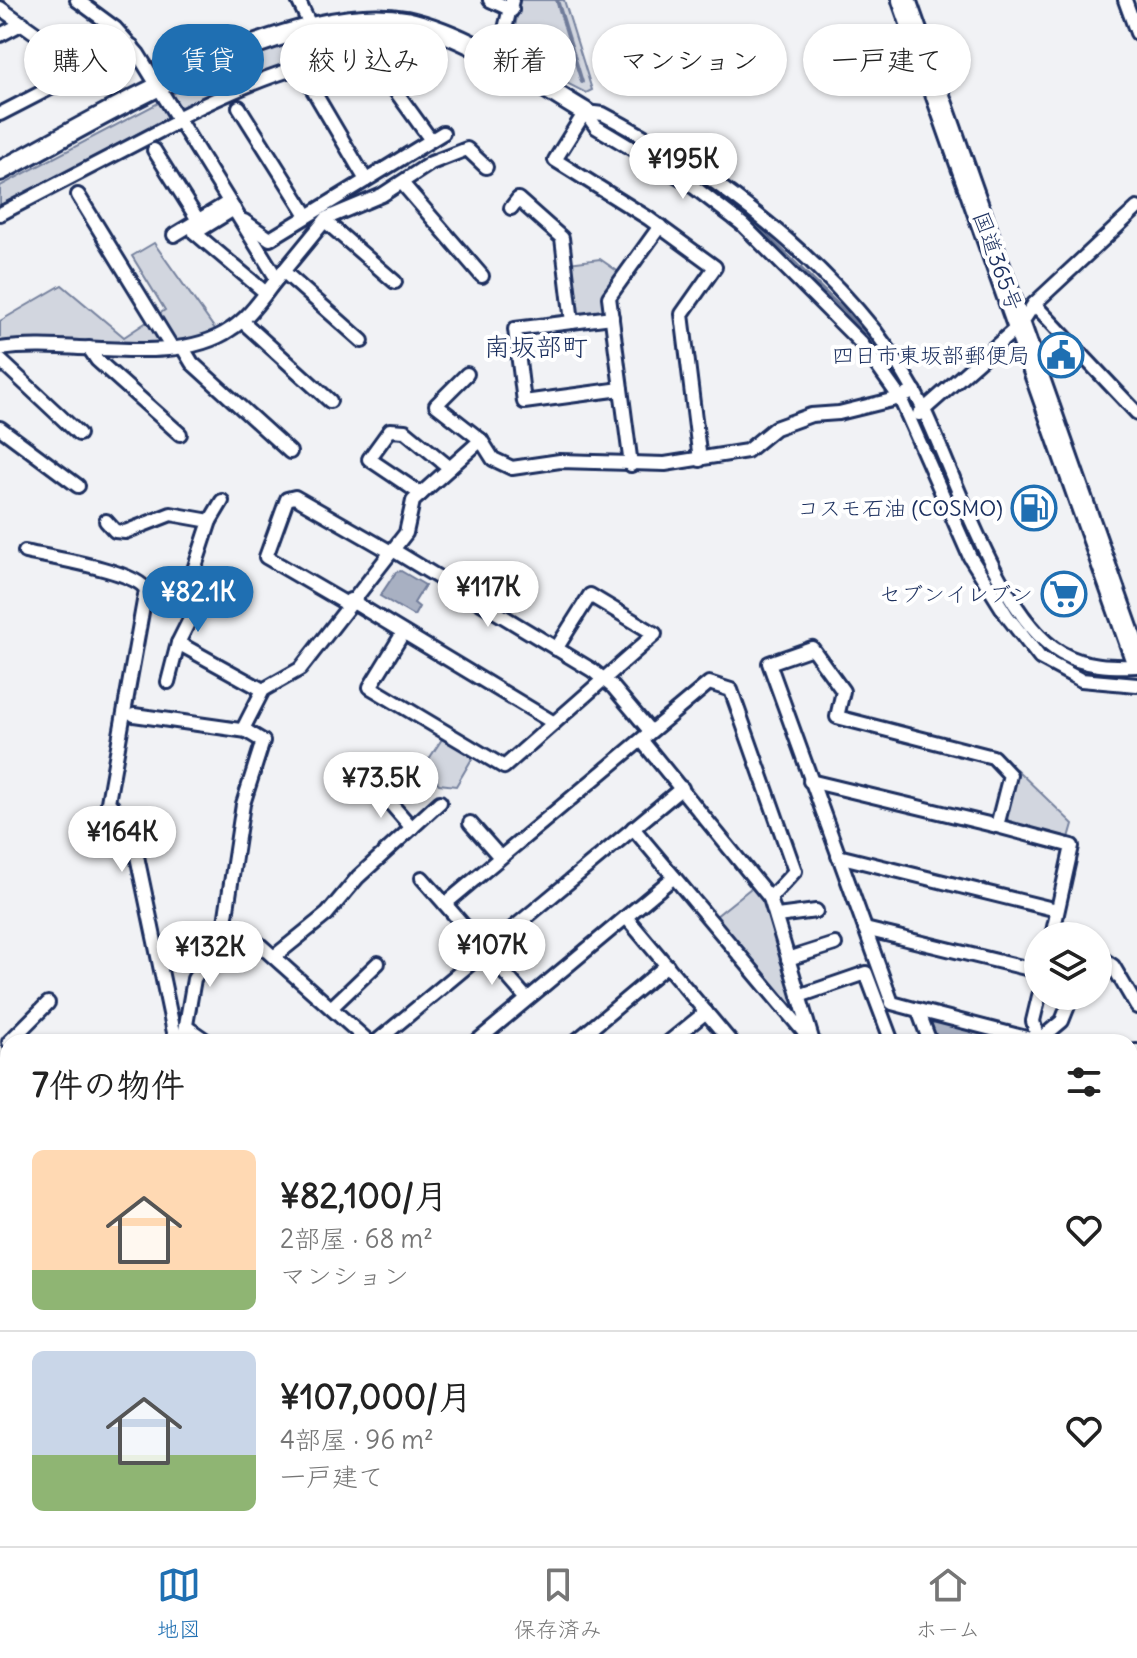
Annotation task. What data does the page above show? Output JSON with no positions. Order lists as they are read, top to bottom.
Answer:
{
  "streets": {
    "highway": ["国道365号"]
  },
  "districts": ["南坂部町"],
  "places": {
    "public building": ["四日市東坂部郵便局"],
    "fuel station": ["コスモ石油 (COSMO)"],
    "supermarket": ["セブンイレブン"]
  },
  "page": {
    "chip": [
      "購入",
      "賃貸",
      "絞り込み",
      "新着",
      "マンション",
      "一戸建て"
    ],
    "price": [
      "¥195K",
      "¥117K",
      "¥82.1K",
      "¥73.5K",
      "¥164K",
      "¥107K",
      "¥132K"
    ],
    "heading": "7件の物件",
    "list": [
      {
        "name": "¥82,100/月",
        "note": "2部屋 · 68 m² · マンション"
      },
      {
        "name": "¥107,000/月",
        "note": "4部屋 · 96 m² · 一戸建て"
      }
    ],
    "tabs": ["地図", "保存済み", "ホーム"]
  }
}
